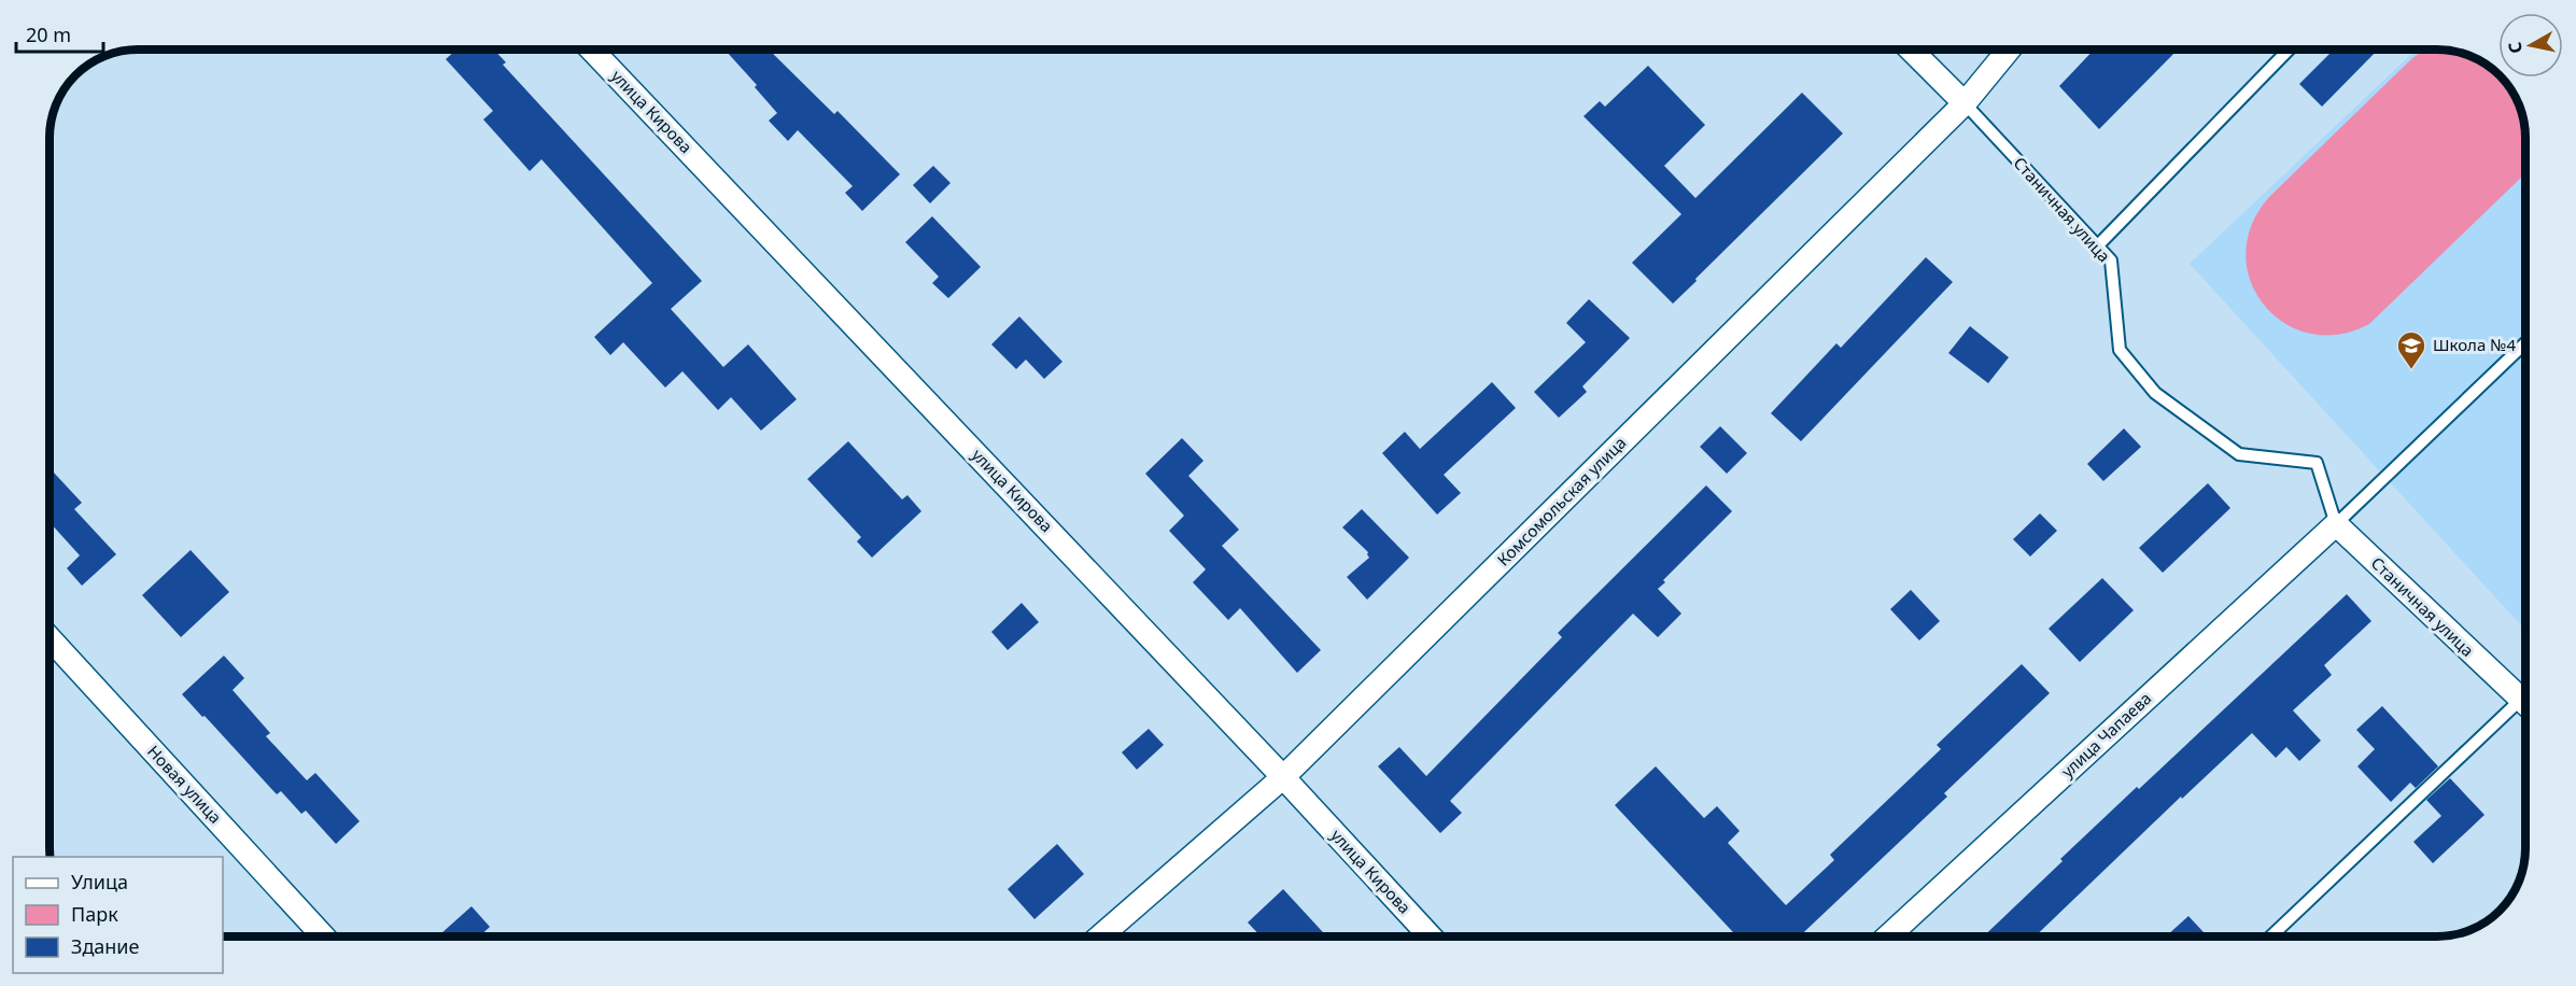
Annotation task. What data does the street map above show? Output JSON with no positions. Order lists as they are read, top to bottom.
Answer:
{
  "streets": {
    "street": [
      "улица Кирова",
      "Станичная улица",
      "Комсомольская улица",
      "улица Чапаева",
      "Новая улица"
    ]
  },
  "crossings": [
    ["улица Кирова", "Комсомольская улица"],
    ["Станичная улица", "Комсомольская улица"],
    ["Станичная улица", "улица Чапаева"]
  ],
  "places": {
    "school or university": ["Школа №4"]
  },
  "legend": ["Улица", "Парк", "Здание"],
  "scale_bar": "20 m",
  "north": "left"
}
